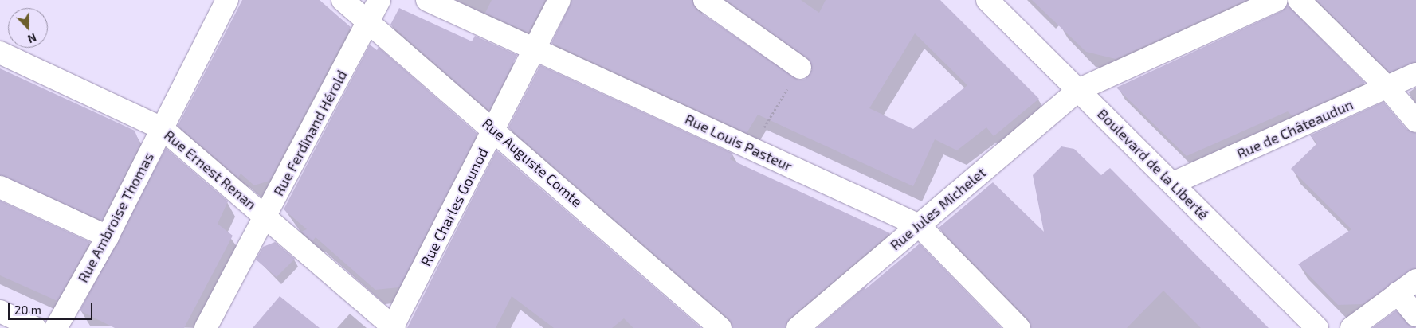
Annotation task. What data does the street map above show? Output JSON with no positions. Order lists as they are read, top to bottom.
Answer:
{
  "streets": {
    "street": [
      "Rue de Châteaudun",
      "Rue Ferdinand Hérold",
      "Rue Louis Pasteur",
      "Rue Auguste Comte",
      "Boulevard de la Liberté",
      "Rue Ernest Renan",
      "Rue Charles Gounod",
      "Rue Jules Michelet",
      "Rue Ambroise Thomas"
    ]
  },
  "crossings": [
    ["Rue de Châteaudun", "Boulevard de la Liberté"],
    ["Rue Ferdinand Hérold", "Rue Auguste Comte"],
    ["Rue Ferdinand Hérold", "Rue Ernest Renan"],
    ["Rue Louis Pasteur", "Rue Charles Gounod"],
    ["Rue Louis Pasteur", "Rue Jules Michelet"],
    ["Rue Auguste Comte", "Rue Charles Gounod"],
    ["Boulevard de la Liberté", "Rue Jules Michelet"],
    ["Rue Ernest Renan", "Rue Charles Gounod"],
    ["Rue Ernest Renan", "Rue Ambroise Thomas"]
  ],
  "scale_bar": "20 m",
  "north": "bottom"
}
